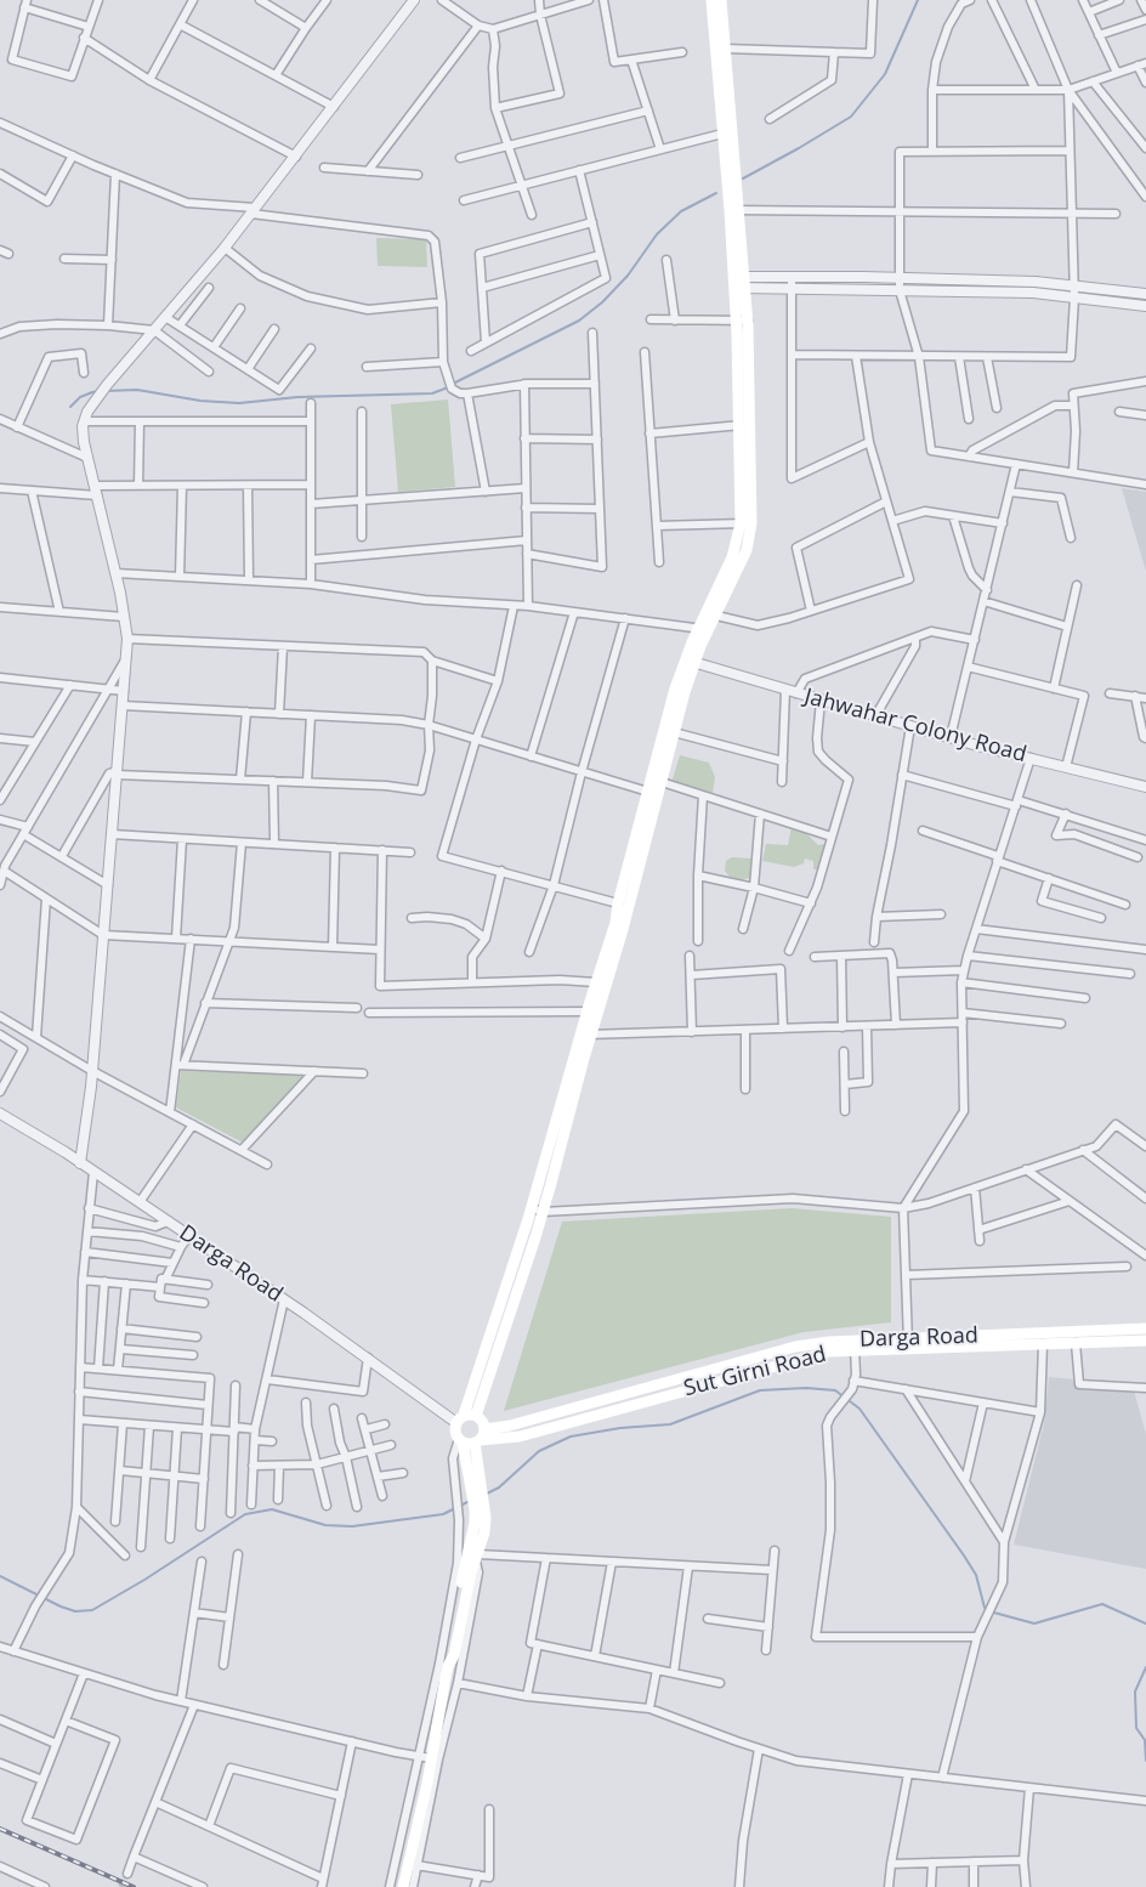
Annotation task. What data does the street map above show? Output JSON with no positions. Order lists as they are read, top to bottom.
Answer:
{
  "streets": {
    "main road": ["Darga Road"],
    "street": ["Jahwahar Colony Road"]
  }
}
